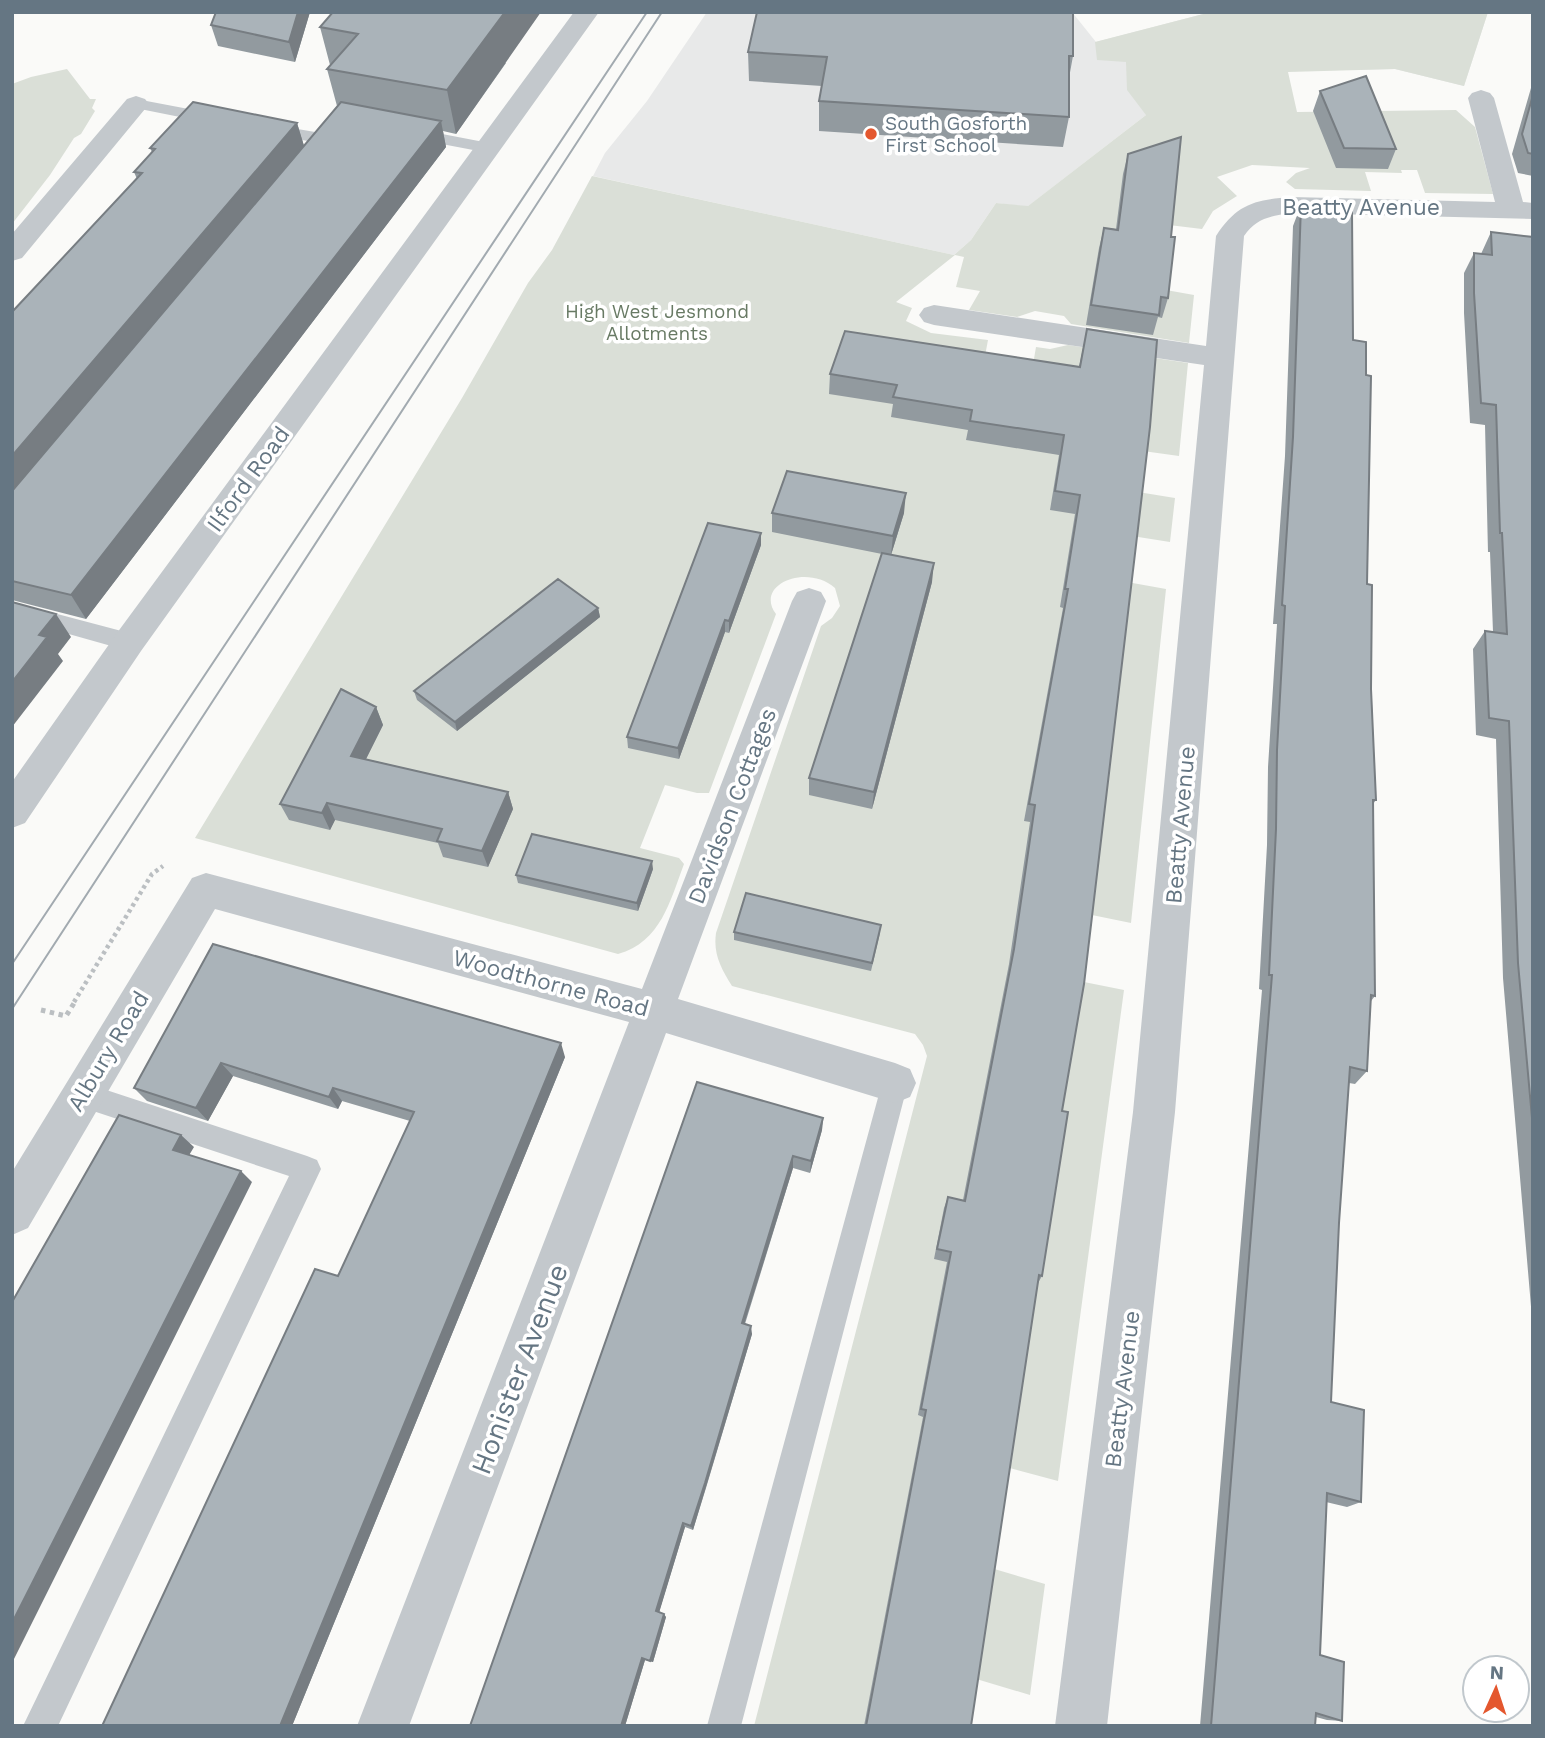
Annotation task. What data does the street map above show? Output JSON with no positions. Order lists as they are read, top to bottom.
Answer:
{
  "streets": {
    "street": [
      "Beatty Avenue",
      "Ilford Road",
      "Davidson Cottages",
      "Woodthorne Road",
      "Albury Road",
      "Honister Avenue"
    ]
  },
  "crossings": [
    ["Davidson Cottages", "Woodthorne Road"],
    ["Davidson Cottages", "Honister Avenue"],
    ["Woodthorne Road", "Albury Road"],
    ["Woodthorne Road", "Honister Avenue"]
  ],
  "parks": ["High West Jesmond Allotments"],
  "places": ["South Gosforth First School"],
  "north": "top"
}
